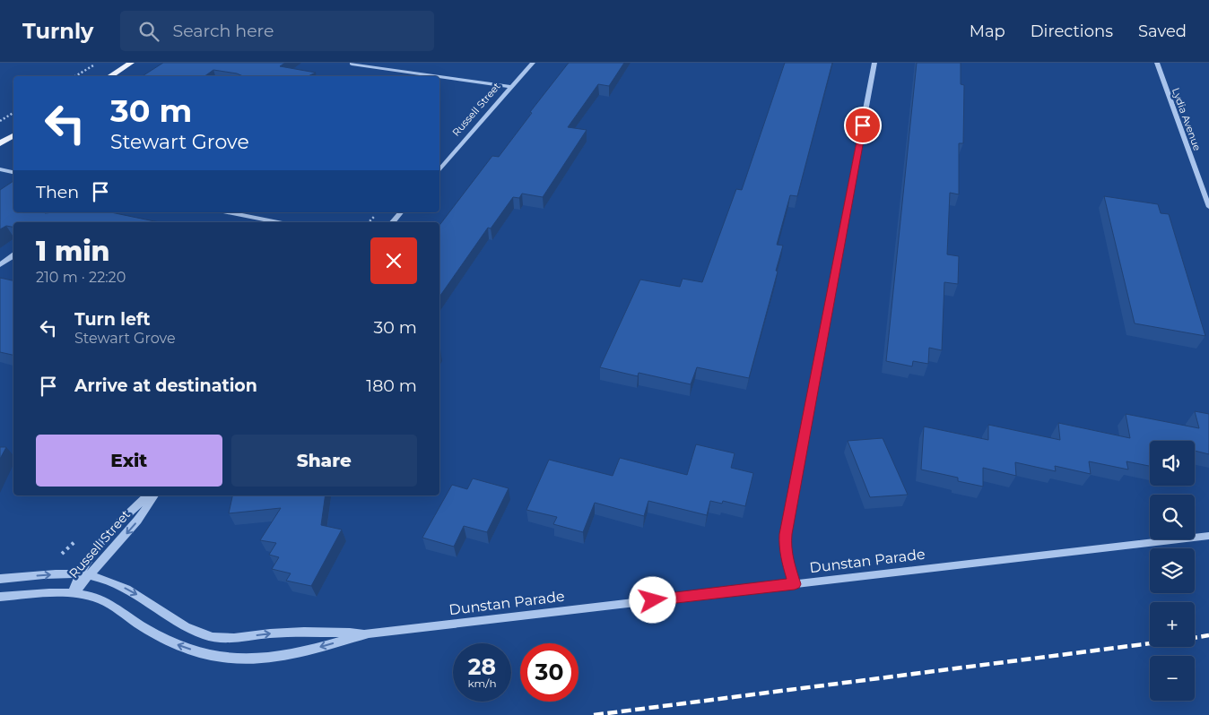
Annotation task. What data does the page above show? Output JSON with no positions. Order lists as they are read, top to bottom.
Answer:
{
  "streets": {
    "street": ["Russell Street", "Lydia Avenue", "Dunstan Parade"]
  },
  "crossings": [
    ["Russell Street", "Dunstan Parade"]
  ],
  "page": {
    "header": "Turnly",
    "search": "Search here",
    "nav": ["Map", "Directions", "Saved"],
    "turn": ["30 m", "Stewart Grove"],
    "then": "Then",
    "heading": ["1 min", "210 m · 22:20"],
    "list": [
      {
        "name": "Turn left",
        "note": "Stewart Grove",
        "value": "30 m"
      },
      {
        "name": "Arrive at destination",
        "value": "180 m"
      }
    ],
    "buttons": ["Exit", "Share"],
    "map_buttons": ["+", "−"],
    "speed": "28 km/h",
    "limit": "30"
  }
}
